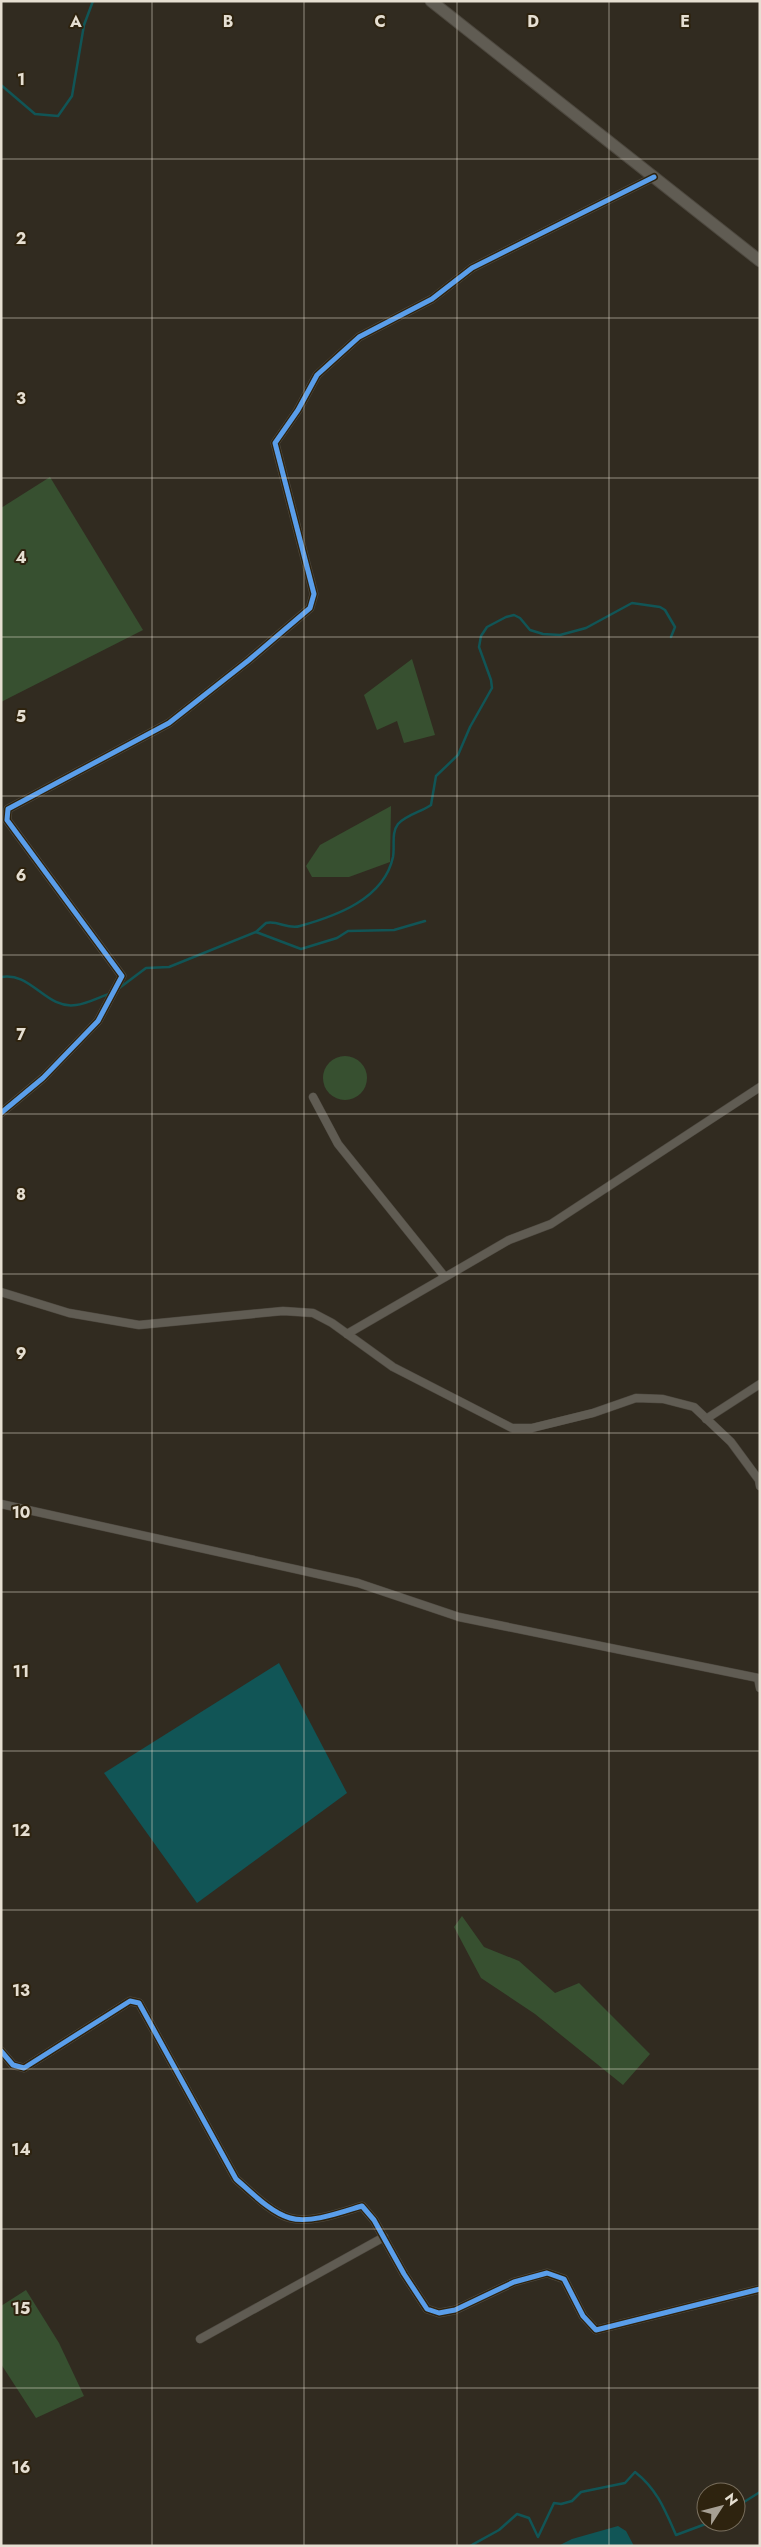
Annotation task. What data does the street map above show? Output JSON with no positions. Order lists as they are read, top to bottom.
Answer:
{
  "north": "top right",
  "grid": {
    "columns": [
      "A",
      "B",
      "C",
      "D",
      "E"
    ],
    "rows": [
      "1",
      "2",
      "3",
      "4",
      "5",
      "6",
      "7",
      "8",
      "9",
      "10",
      "11",
      "12",
      "13",
      "14",
      "15",
      "16"
    ]
  }
}
